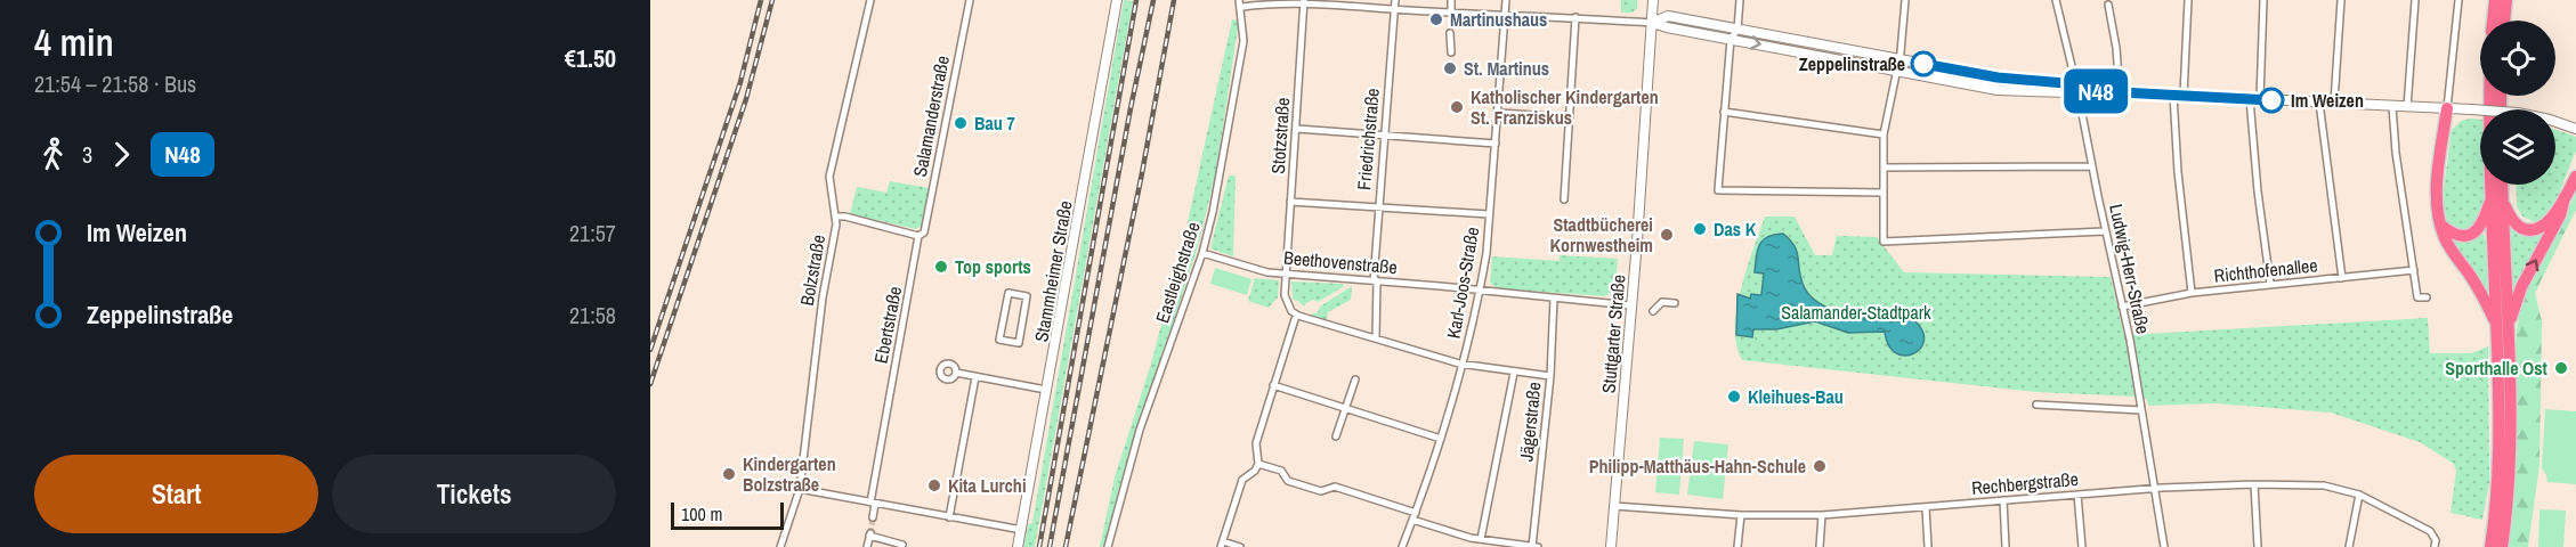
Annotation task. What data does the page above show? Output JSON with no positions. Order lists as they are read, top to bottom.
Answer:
{
  "streets": {
    "street": [
      "Salamanderstraße",
      "Stotzstraße",
      "Friedrichstraße",
      "Beethovenstraße",
      "Ludwig-Herr-Straße",
      "Bolzstraße",
      "Richthofenallee",
      "Stammheimer Straße",
      "Eastleighstraße",
      "Karl-Joos-Straße",
      "Ebertstraße",
      "Stuttgarter Straße",
      "Jägerstraße",
      "Rechbergstraße"
    ]
  },
  "crossings": [
    ["Salamanderstraße", "Ebertstraße"],
    ["Stotzstraße", "Friedrichstraße"],
    ["Stotzstraße", "Beethovenstraße"],
    ["Friedrichstraße", "Beethovenstraße"],
    ["Beethovenstraße", "Eastleighstraße"],
    ["Beethovenstraße", "Karl-Joos-Straße"],
    ["Beethovenstraße", "Stuttgarter Straße"],
    ["Beethovenstraße", "Jägerstraße"],
    ["Ludwig-Herr-Straße", "Richthofenallee"],
    ["Ludwig-Herr-Straße", "Rechbergstraße"],
    ["Stuttgarter Straße", "Rechbergstraße"]
  ],
  "parks": ["Salamander-Stadtpark"],
  "places": [
    "Martinushaus",
    "Zeppelinstraße",
    "St. Martinus",
    "Im Weizen",
    "Katholischer Kindergarten St. Franziskus",
    "Bau 7",
    "Das K",
    "Stadtbücherei Kornwestheim",
    "Top sports",
    "Sporthalle Ost",
    "Kleihues-Bau",
    "Philipp-Matthäus-Hahn-Schule",
    "Kindergarten Bolzstraße",
    "Kita Lurchi"
  ],
  "lines": ["bus line N48"],
  "scale_bar": "100 m",
  "page": {
    "heading": ["4 min", "21:54 – 21:58 · Bus", "€1.50"],
    "on_map": "N48",
    "legs": ["3", "N48"],
    "list": [
      {
        "name": "Im Weizen",
        "value": "21:57"
      },
      {
        "name": "Zeppelinstraße",
        "value": "21:58"
      }
    ],
    "buttons": ["Start", "Tickets"],
    "scale": "100 m"
  }
}
